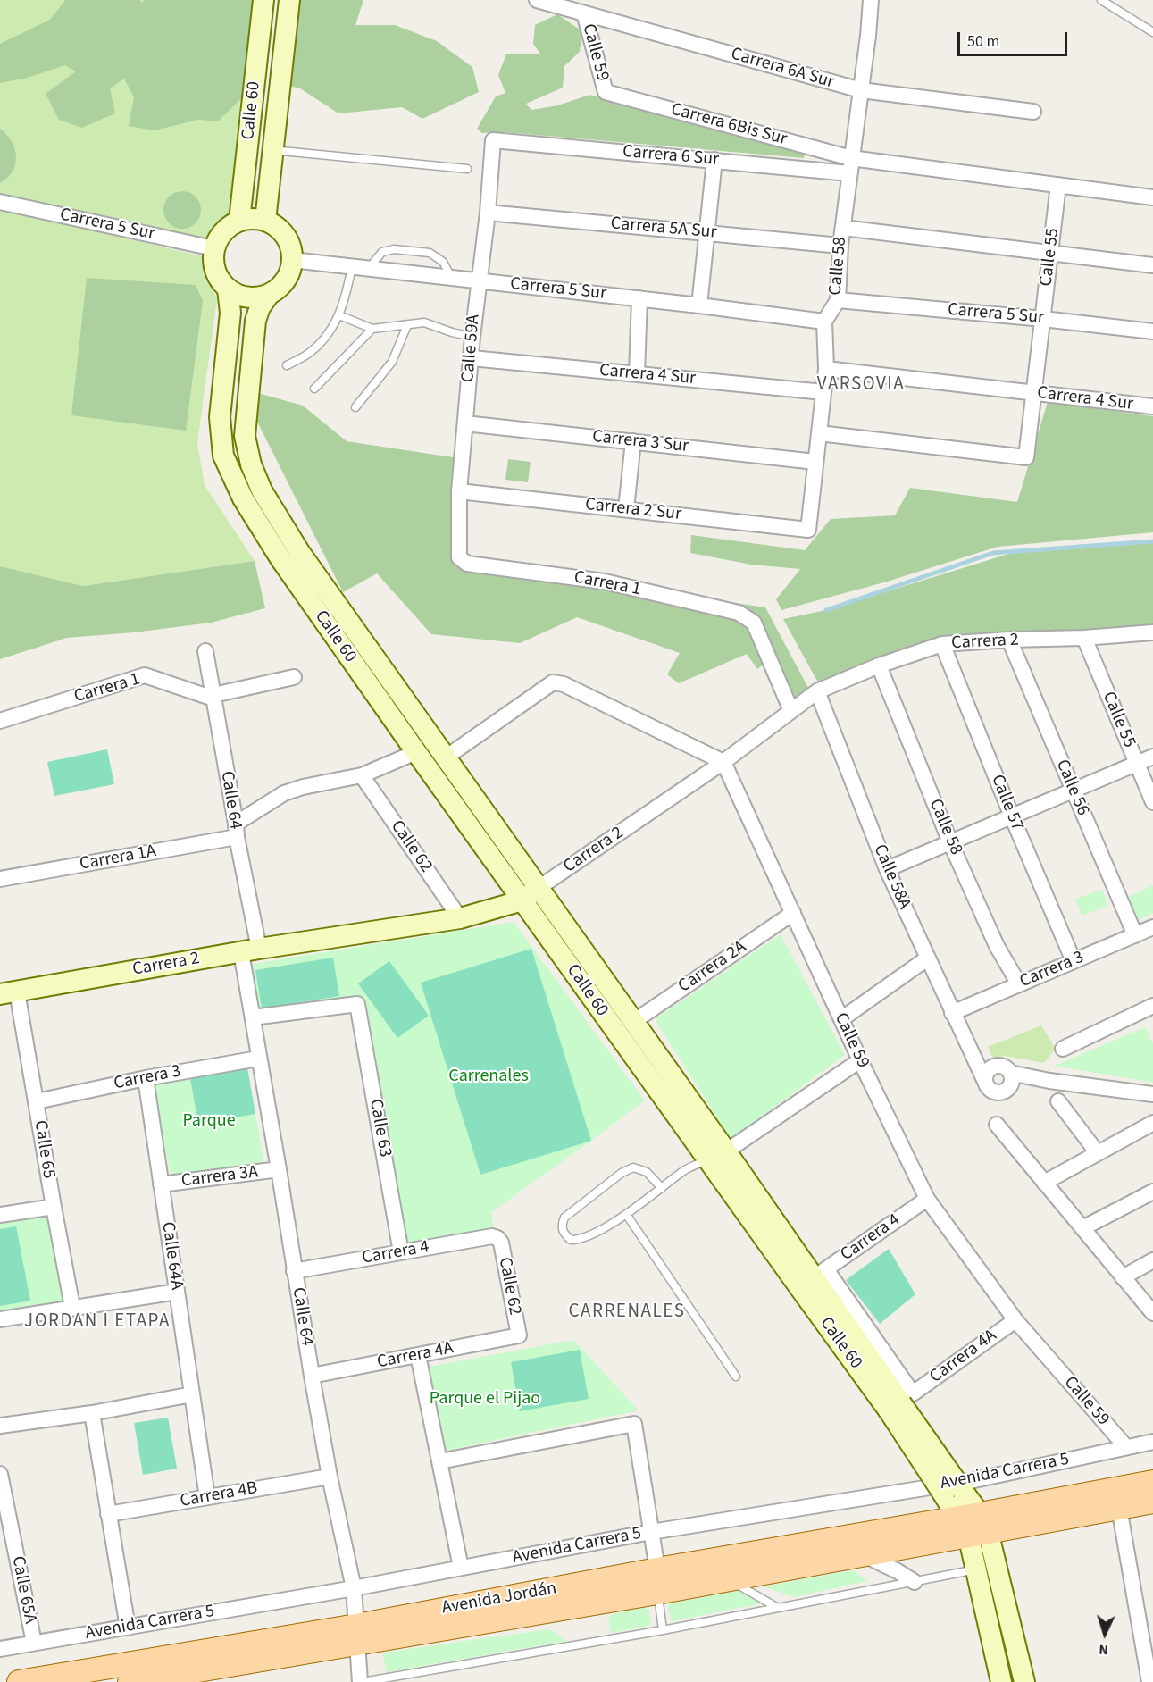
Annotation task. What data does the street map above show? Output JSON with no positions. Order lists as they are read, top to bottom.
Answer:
{
  "streets": {
    "main road": [
      "Calle 60",
      "Carrera 2",
      "Avenida Carrera 5",
      "Avenida Jordán"
    ],
    "street": [
      "Calle 59",
      "Carrera 6A Sur",
      "Carrera 6Bis Sur",
      "Carrera 6 Sur",
      "Carrera 5 Sur",
      "Carrera 5A Sur",
      "Calle 55",
      "Calle 58",
      "Calle 59A",
      "Carrera 4 Sur",
      "Carrera 3 Sur",
      "Carrera 2 Sur",
      "Carrera 1",
      "Calle 56",
      "Calle 64",
      "Calle 57",
      "Calle 62",
      "Carrera 1A",
      "Calle 58A",
      "Carrera 2A",
      "Carrera 3",
      "Calle 63",
      "Calle 65",
      "Carrera 3A",
      "Carrera 4",
      "Calle 64A",
      "Carrera 4A",
      "Carrera 4B",
      "Calle 65A"
    ]
  },
  "crossings": [
    ["Calle 59", "Carrera 6A Sur"],
    ["Calle 59", "Carrera 6Bis Sur"],
    ["Calle 59", "Carrera 2"],
    ["Calle 59", "Carrera 2A"],
    ["Calle 59", "Carrera 4"],
    ["Calle 59", "Carrera 4A"],
    ["Calle 59", "Avenida Carrera 5"],
    ["Carrera 6A Sur", "Calle 58"],
    ["Calle 60", "Carrera 5 Sur"],
    ["Calle 60", "Carrera 2"],
    ["Calle 60", "Carrera 1A"],
    ["Calle 60", "Carrera 2A"],
    ["Calle 60", "Carrera 4"],
    ["Calle 60", "Carrera 4A"],
    ["Calle 60", "Avenida Carrera 5"],
    ["Calle 60", "Avenida Jordán"],
    ["Carrera 6Bis Sur", "Carrera 6 Sur"],
    ["Carrera 6Bis Sur", "Calle 58"],
    ["Carrera 6 Sur", "Calle 55"],
    ["Carrera 6 Sur", "Calle 58"],
    ["Carrera 6 Sur", "Calle 59A"],
    ["Carrera 5 Sur", "Calle 55"],
    ["Carrera 5 Sur", "Calle 58"],
    ["Carrera 5 Sur", "Calle 59A"],
    ["Carrera 5A Sur", "Calle 58"],
    ["Carrera 5A Sur", "Calle 59A"],
    ["Calle 55", "Carrera 4 Sur"],
    ["Calle 55", "Carrera 2"],
    ["Calle 58", "Carrera 2"],
    ["Calle 58", "Carrera 3"],
    ["Calle 59A", "Carrera 4 Sur"],
    ["Calle 59A", "Carrera 3 Sur"],
    ["Calle 59A", "Carrera 2 Sur"],
    ["Calle 59A", "Carrera 1"],
    ["Carrera 3 Sur", "Carrera 2 Sur"],
    ["Carrera 1", "Carrera 2"],
    ["Carrera 1", "Calle 64"],
    ["Carrera 2", "Calle 56"],
    ["Carrera 2", "Calle 64"],
    ["Carrera 2", "Calle 57"],
    ["Carrera 2", "Calle 62"],
    ["Carrera 2", "Calle 58A"],
    ["Carrera 2", "Calle 65"],
    ["Calle 56", "Carrera 3"],
    ["Calle 64", "Carrera 1A"],
    ["Calle 64", "Carrera 3"],
    ["Calle 64", "Calle 63"],
    ["Calle 64", "Carrera 3A"],
    ["Calle 64", "Carrera 4"],
    ["Calle 64", "Carrera 4A"],
    ["Calle 64", "Avenida Carrera 5"],
    ["Calle 64", "Carrera 4B"],
    ["Calle 64", "Avenida Jordán"],
    ["Calle 57", "Carrera 3"],
    ["Calle 62", "Carrera 1A"],
    ["Calle 62", "Carrera 4"],
    ["Calle 62", "Carrera 4A"],
    ["Calle 58A", "Carrera 3"],
    ["Carrera 3", "Calle 65"],
    ["Carrera 3", "Calle 64A"],
    ["Calle 63", "Carrera 4"],
    ["Carrera 3A", "Calle 64A"],
    ["Calle 64A", "Carrera 4B"],
    ["Avenida Carrera 5", "Calle 65A"],
    ["Avenida Carrera 5", "Avenida Jordán"]
  ],
  "districts": ["VARSOVIA", "CARRENALES", "JORDAN I ETAPA"],
  "parks": ["Carrenales", "Parque", "Parque el Pijao"],
  "scale_bar": "50 m",
  "north": "bottom"
}
